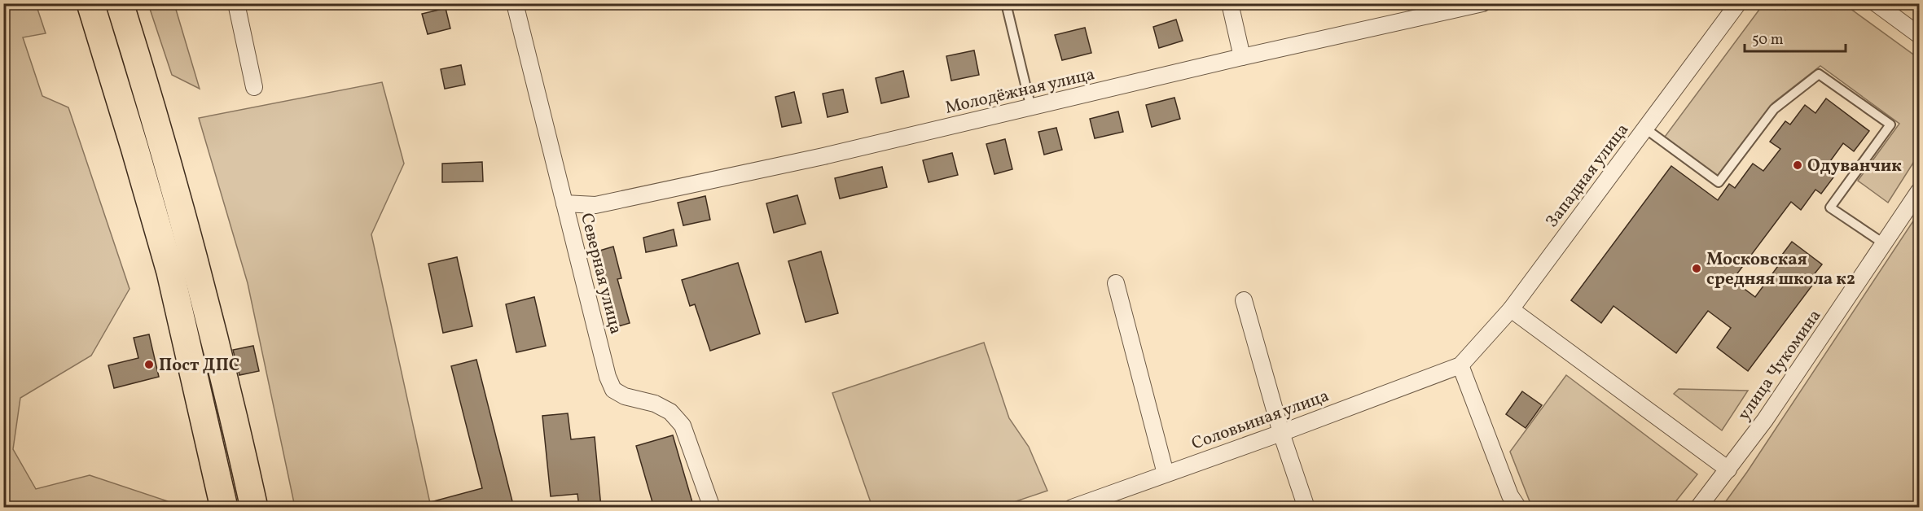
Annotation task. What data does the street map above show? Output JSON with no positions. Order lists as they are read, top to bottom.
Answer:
{
  "streets": {
    "street": [
      "Молодёжная улица",
      "Западная улица",
      "Северная улица",
      "улица Чукомина",
      "Соловьиная улица"
    ]
  },
  "crossings": [
    ["Молодёжная улица", "Северная улица"],
    ["Западная улица", "Соловьиная улица"]
  ],
  "places": ["Одуванчик", "Московская средняя школа к2", "Пост ДПС"],
  "scale_bar": "50 m"
}
